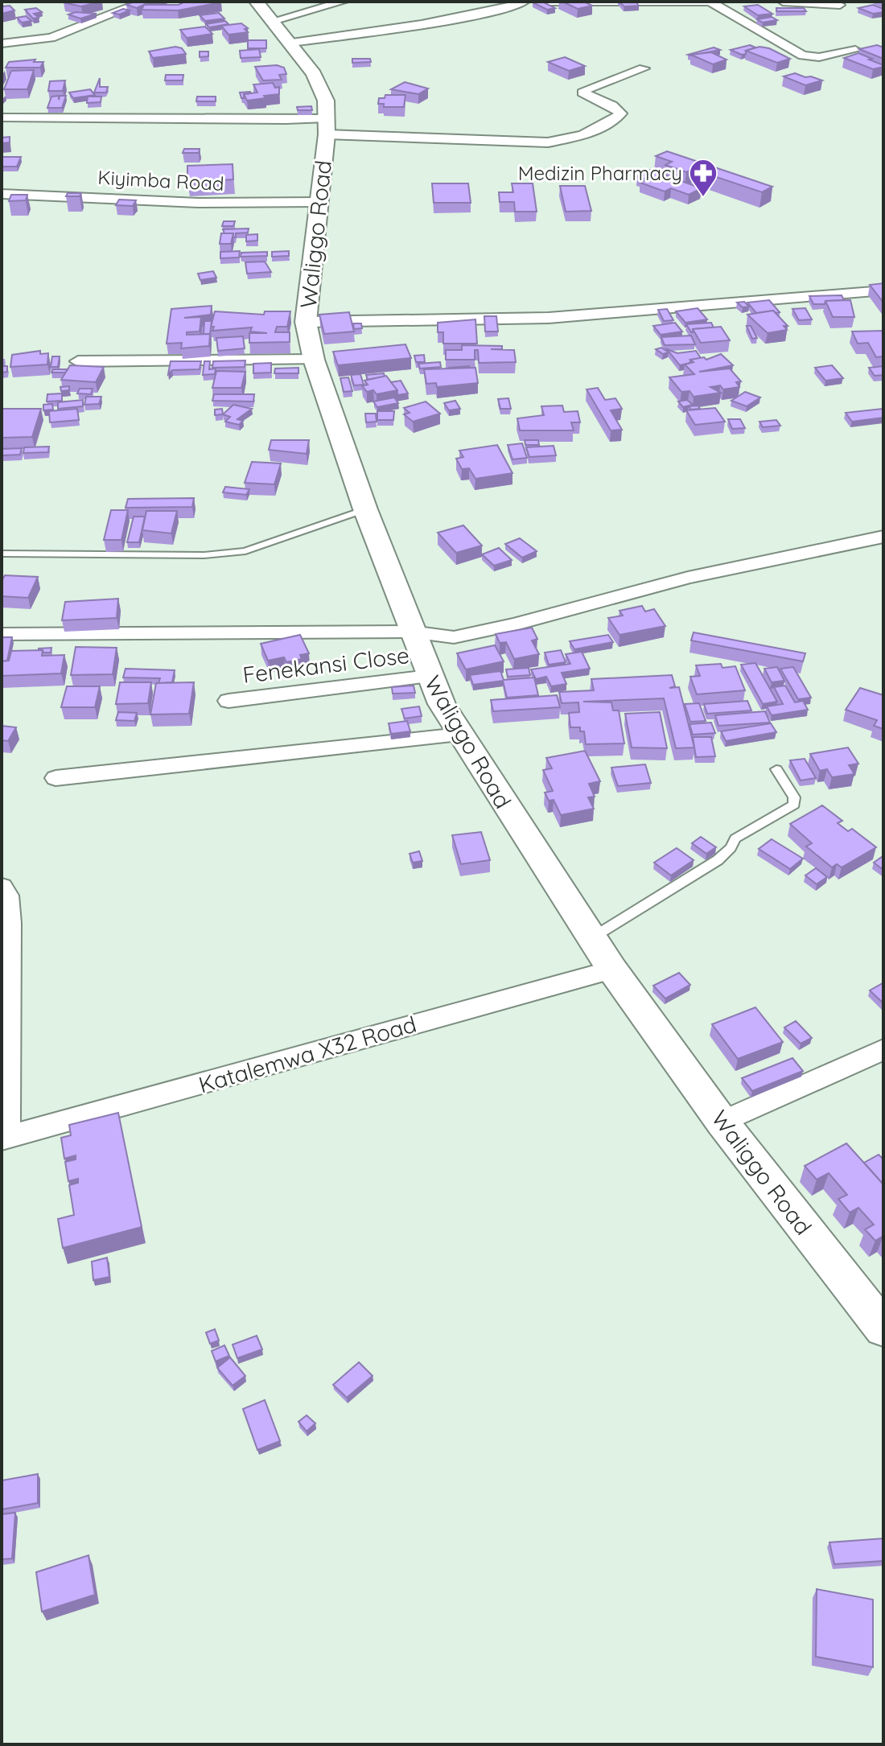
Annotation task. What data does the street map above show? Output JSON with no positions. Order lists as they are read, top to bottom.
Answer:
{
  "streets": {
    "street": [
      "Kiyimba Road",
      "Waliggo Road",
      "Fenekansi Close",
      "Katalemwa X32 Road"
    ]
  },
  "crossings": [
    ["Kiyimba Road", "Waliggo Road"],
    ["Waliggo Road", "Fenekansi Close"],
    ["Waliggo Road", "Katalemwa X32 Road"]
  ],
  "places": {
    "pharmacy": ["Medizin Pharmacy"]
  }
}
